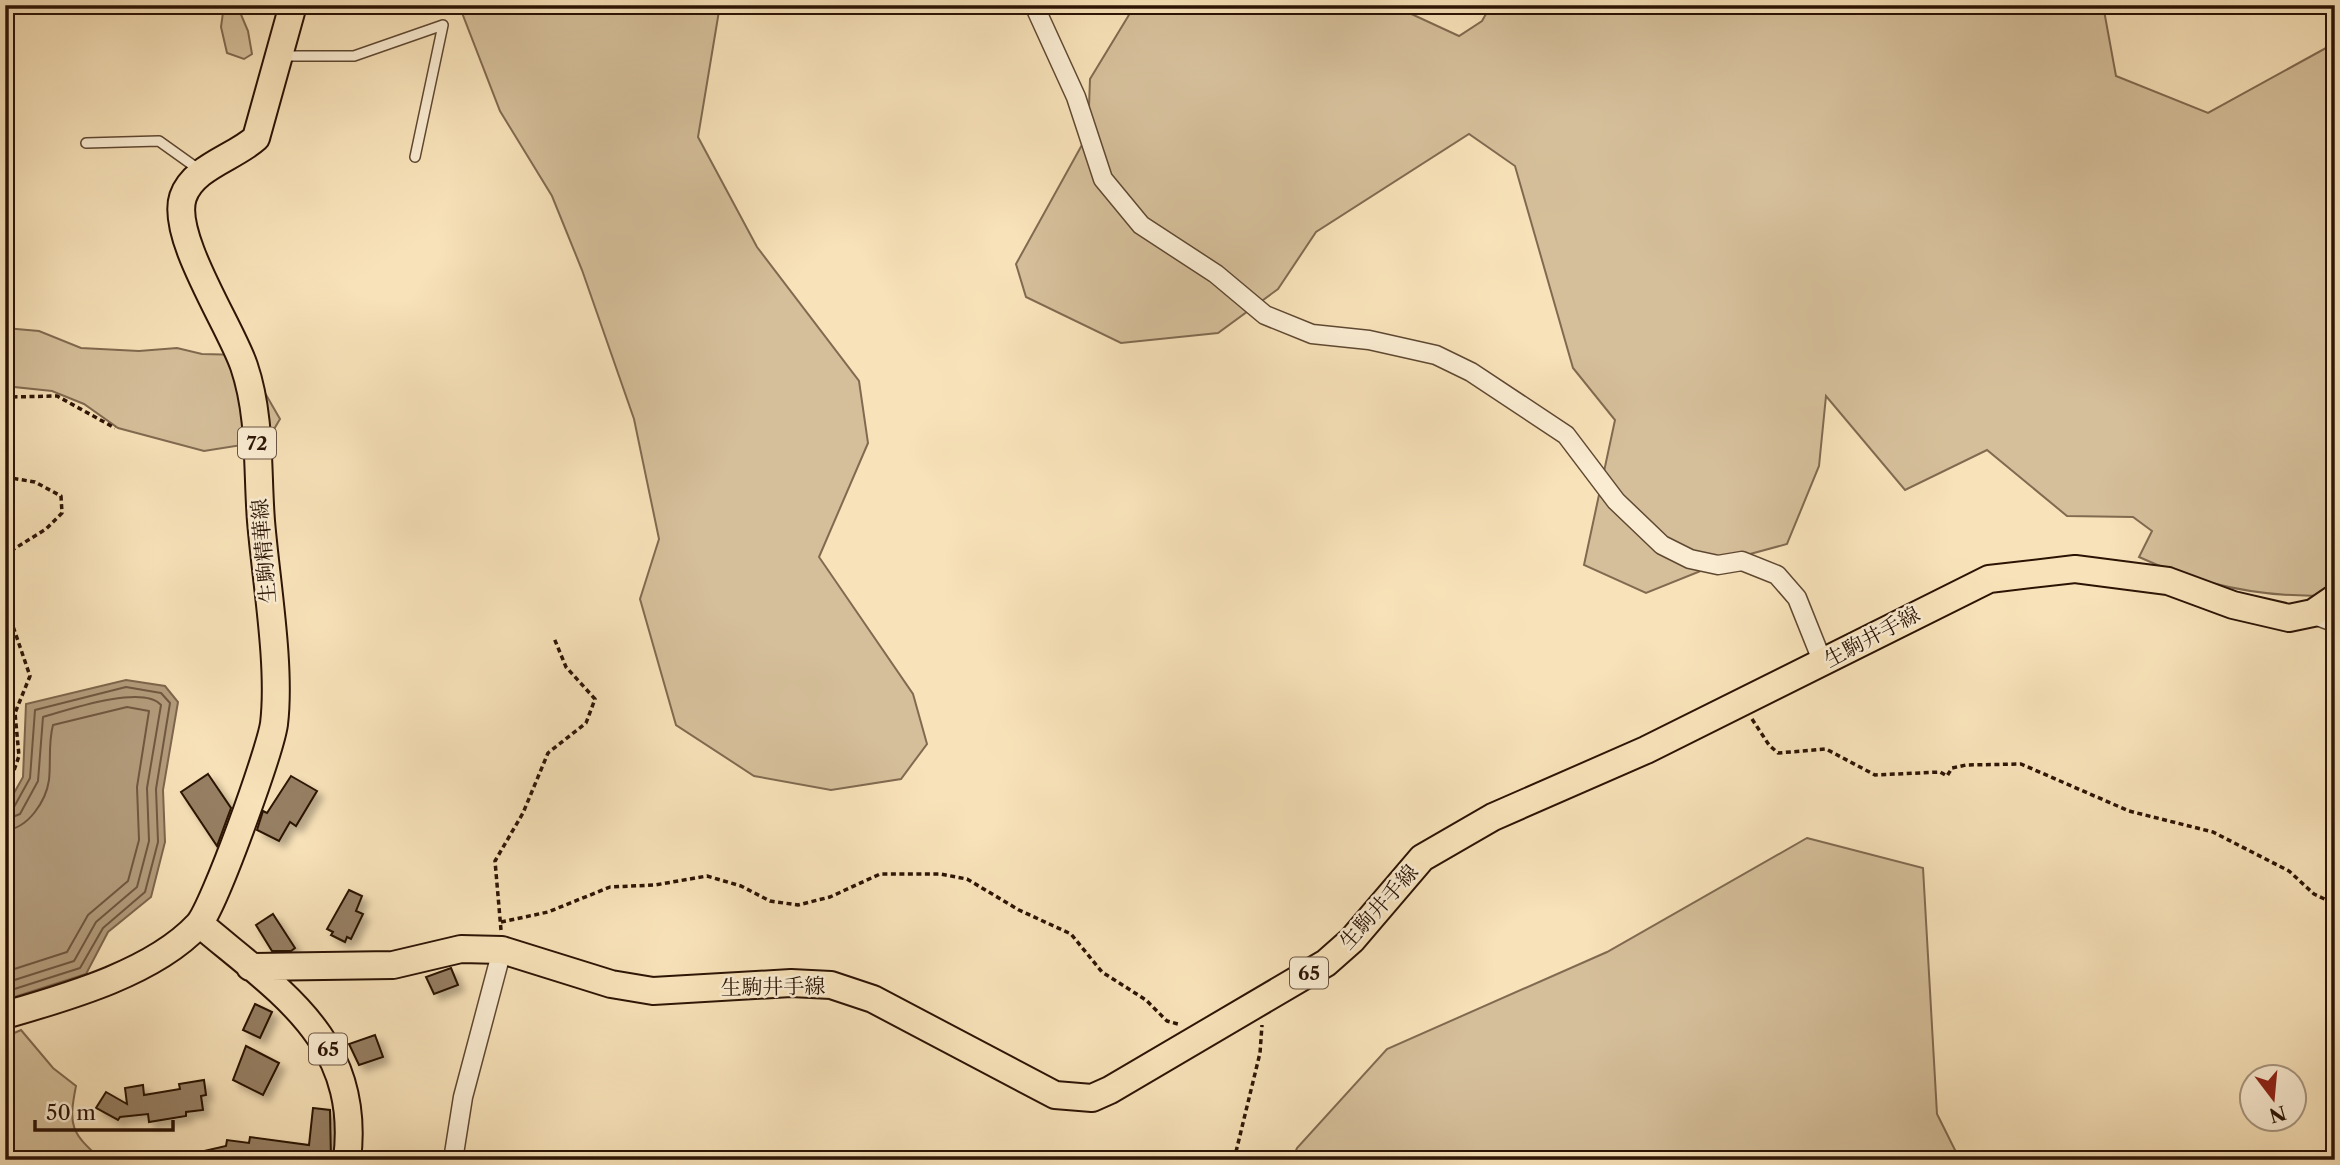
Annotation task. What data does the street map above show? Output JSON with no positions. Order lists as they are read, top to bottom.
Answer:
{
  "streets": {
    "main road": [
      "72",
      "生駒精華線",
      "生駒井手線",
      "65"
    ]
  },
  "crossings": [
    ["生駒精華線", "65"],
    ["生駒井手線", "65"]
  ],
  "scale_bar": "50 m",
  "north": "bottom"
}
